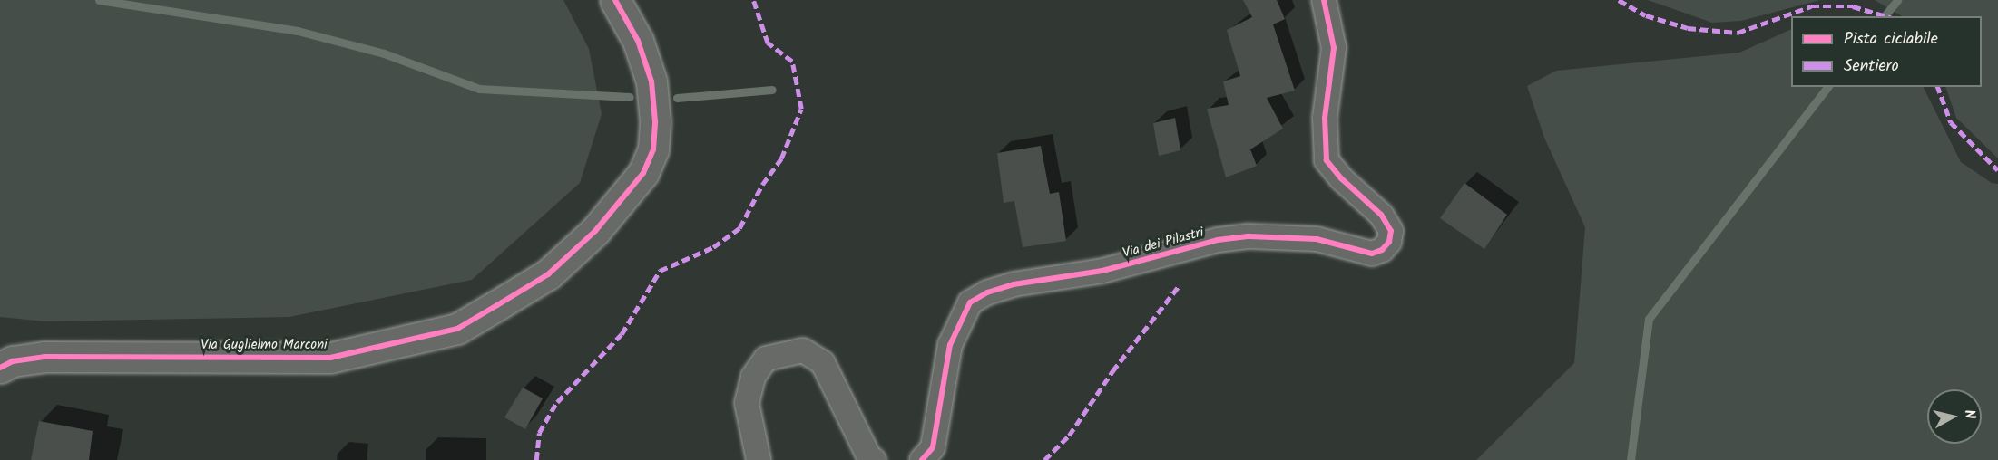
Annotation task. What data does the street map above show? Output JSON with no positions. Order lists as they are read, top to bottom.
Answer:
{
  "streets": {
    "street": ["Via dei Pilastri", "Via Guglielmo Marconi"]
  },
  "legend": ["Pista ciclabile", "Sentiero"],
  "north": "right"
}
